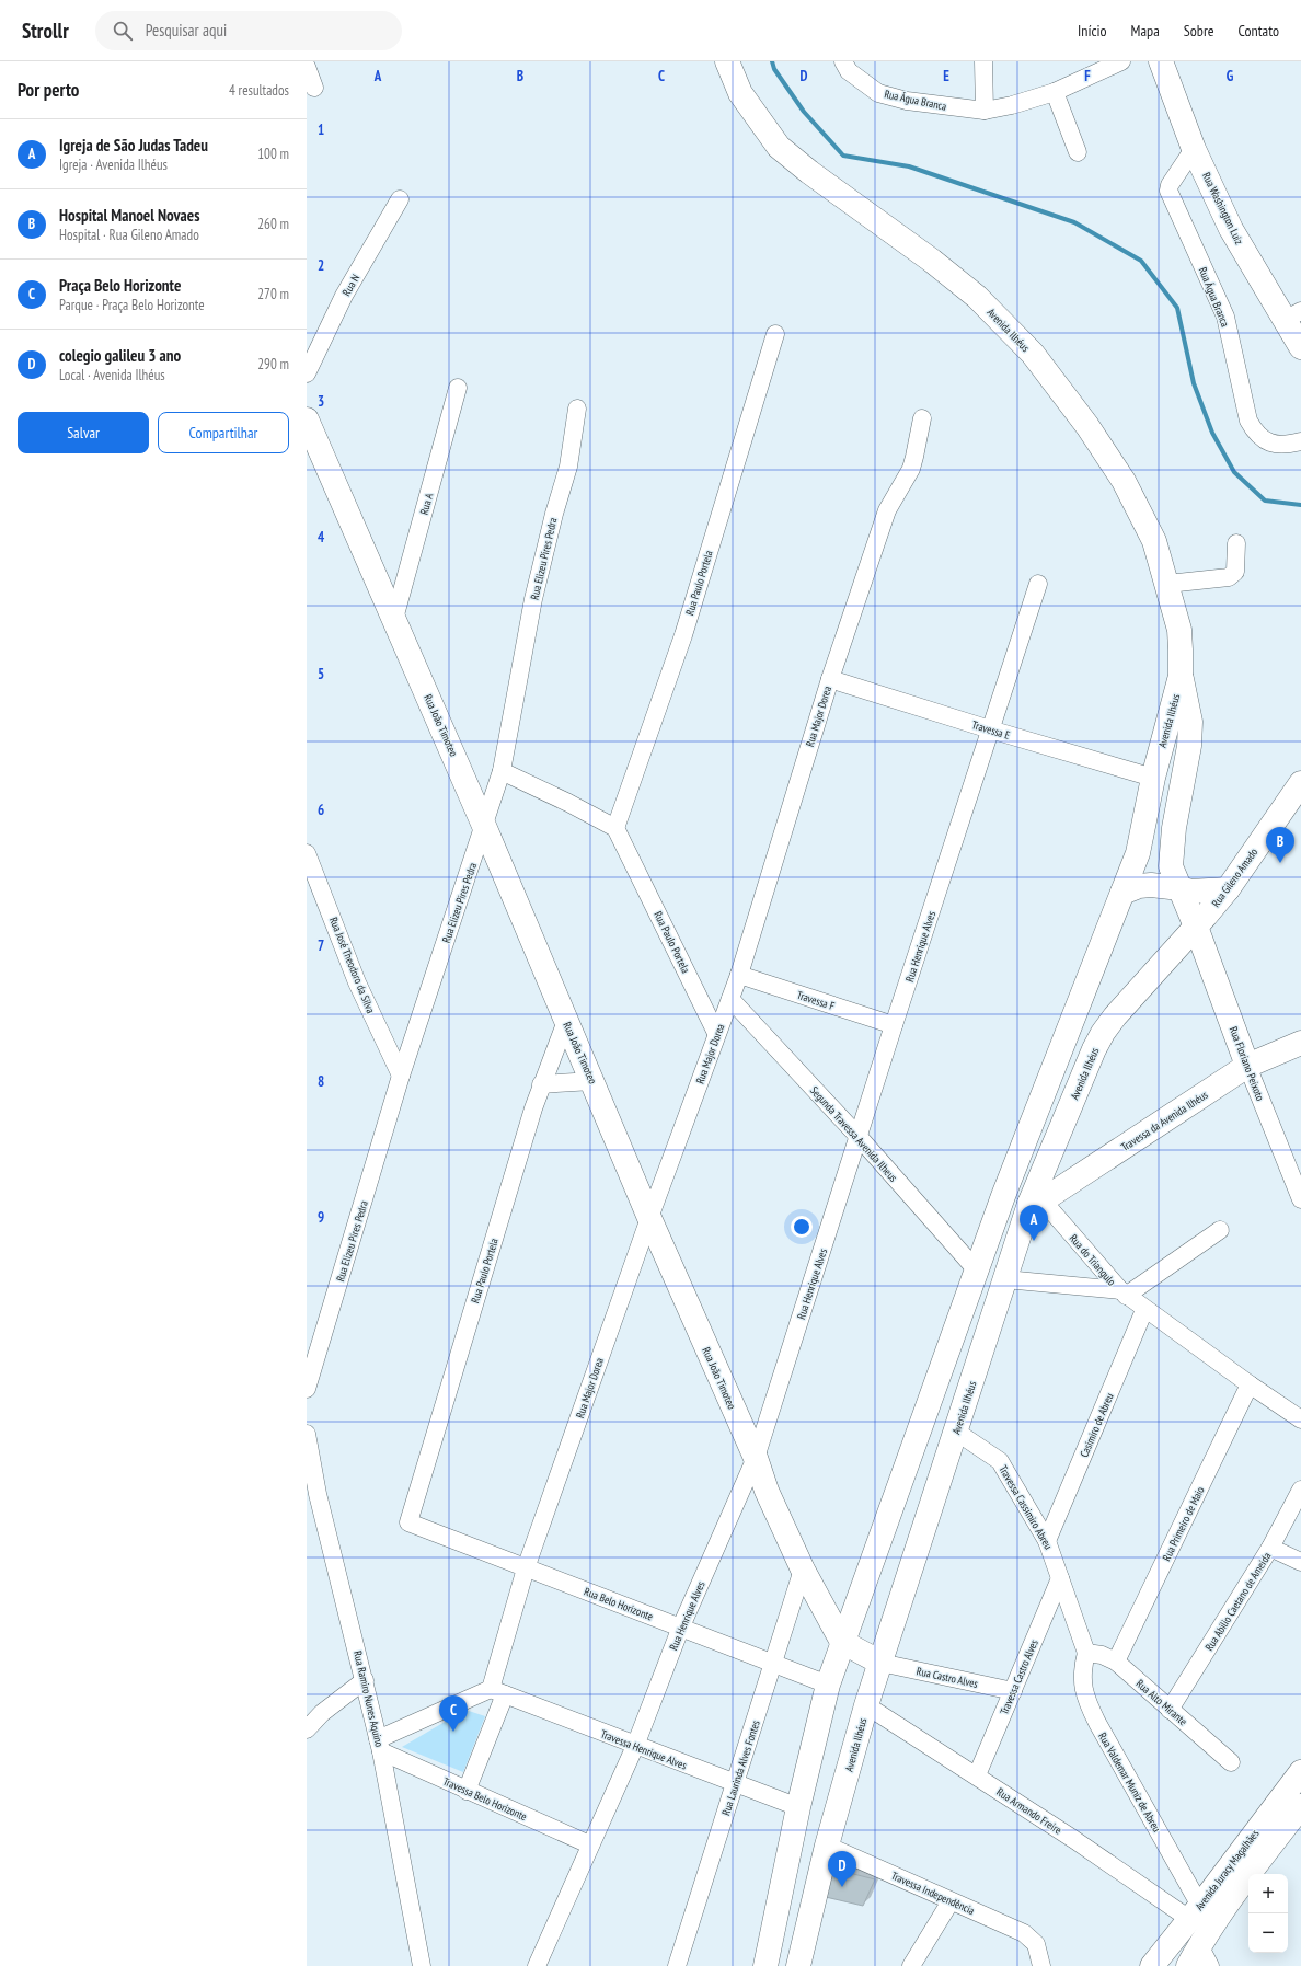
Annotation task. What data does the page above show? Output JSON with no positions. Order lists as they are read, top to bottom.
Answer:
{
  "streets": {
    "main road": [
      "Rua Washington Luiz",
      "Avenida Ilhéus",
      "Rua João Timoteo",
      "Rua Gileno Amado",
      "Rua Floriano Peixoto",
      "Travessa da Avenida Ilhéus",
      "Avenida Juracy Magalhães"
    ],
    "street": [
      "Rua Água Branca",
      "Rua N",
      "Rua A",
      "Rua Elizeu Pires Pedra",
      "Rua Paulo Portela",
      "Rua Major Dorea",
      "Travessa E",
      "Rua Henrique Alves",
      "Rua José Theodoro da Silva",
      "Travessa F",
      "Segunda Travessa Avenida Ilheus",
      "Rua do Triangulo",
      "Casimiro de Abreu",
      "Travessa Cassimiro Abreu",
      "Rua Primeiro de Maio",
      "Rua Abilio Caetano de Ameida",
      "Rua Belo Horizonte",
      "Rua Castro Alves",
      "Travessa Castro Alves",
      "Rua Ramiro Nunes Aquino",
      "Rua Alto Mirante",
      "Travessa Henrique Alves",
      "Rua Laurinda Alves Fontes",
      "Rua Valdemar Muniz de Abreu",
      "Travessa Belo Horizonte",
      "Rua Armando Freire",
      "Travessa Independência"
    ]
  },
  "crossings": [
    ["Rua Água Branca", "Rua Washington Luiz"],
    ["Avenida Ilhéus", "Rua João Timoteo"],
    ["Avenida Ilhéus", "Travessa E"],
    ["Avenida Ilhéus", "Rua Gileno Amado"],
    ["Avenida Ilhéus", "Rua Floriano Peixoto"],
    ["Avenida Ilhéus", "Travessa da Avenida Ilhéus"],
    ["Avenida Ilhéus", "Segunda Travessa Avenida Ilheus"],
    ["Avenida Ilhéus", "Rua do Triangulo"],
    ["Avenida Ilhéus", "Travessa Cassimiro Abreu"],
    ["Avenida Ilhéus", "Rua Belo Horizonte"],
    ["Avenida Ilhéus", "Rua Castro Alves"],
    ["Avenida Ilhéus", "Travessa Henrique Alves"],
    ["Avenida Ilhéus", "Rua Armando Freire"],
    ["Avenida Ilhéus", "Travessa Independência"],
    ["Rua A", "Rua João Timoteo"],
    ["Rua Elizeu Pires Pedra", "Rua João Timoteo"],
    ["Rua Elizeu Pires Pedra", "Rua José Theodoro da Silva"],
    ["Rua Paulo Portela", "Rua Major Dorea"],
    ["Rua Paulo Portela", "Rua João Timoteo"],
    ["Rua Paulo Portela", "Rua Belo Horizonte"],
    ["Rua Major Dorea", "Rua João Timoteo"],
    ["Rua Major Dorea", "Travessa E"],
    ["Rua Major Dorea", "Travessa F"],
    ["Rua Major Dorea", "Segunda Travessa Avenida Ilheus"],
    ["Rua Major Dorea", "Rua Belo Horizonte"],
    ["Rua Major Dorea", "Travessa Henrique Alves"],
    ["Rua Major Dorea", "Travessa Belo Horizonte"],
    ["Rua João Timoteo", "Rua Henrique Alves"],
    ["Rua João Timoteo", "Rua Laurinda Alves Fontes"],
    ["Travessa E", "Rua Henrique Alves"],
    ["Rua Gileno Amado", "Rua Floriano Peixoto"],
    ["Rua Henrique Alves", "Travessa F"],
    ["Rua Henrique Alves", "Segunda Travessa Avenida Ilheus"],
    ["Rua Henrique Alves", "Rua Belo Horizonte"],
    ["Rua Henrique Alves", "Travessa Henrique Alves"],
    ["Rua Henrique Alves", "Travessa Belo Horizonte"],
    ["Rua Floriano Peixoto", "Travessa da Avenida Ilhéus"],
    ["Travessa da Avenida Ilhéus", "Rua do Triangulo"],
    ["Casimiro de Abreu", "Travessa Cassimiro Abreu"],
    ["Travessa Cassimiro Abreu", "Travessa Castro Alves"],
    ["Travessa Cassimiro Abreu", "Rua Alto Mirante"],
    ["Travessa Cassimiro Abreu", "Rua Valdemar Muniz de Abreu"],
    ["Rua Primeiro de Maio", "Rua Alto Mirante"],
    ["Rua Abilio Caetano de Ameida", "Rua Alto Mirante"],
    ["Rua Belo Horizonte", "Rua Laurinda Alves Fontes"],
    ["Rua Castro Alves", "Travessa Castro Alves"],
    ["Travessa Castro Alves", "Rua Armando Freire"],
    ["Rua Ramiro Nunes Aquino", "Travessa Belo Horizonte"],
    ["Rua Alto Mirante", "Rua Valdemar Muniz de Abreu"],
    ["Travessa Henrique Alves", "Rua Laurinda Alves Fontes"],
    ["Rua Valdemar Muniz de Abreu", "Rua Armando Freire"],
    ["Rua Valdemar Muniz de Abreu", "Avenida Juracy Magalhães"],
    ["Rua Armando Freire", "Avenida Juracy Magalhães"]
  ],
  "page": {
    "header": "Strollr",
    "search": "Pesquisar aqui",
    "nav": [
      "Início",
      "Mapa",
      "Sobre",
      "Contato"
    ],
    "heading": ["Por perto", "4 resultados"],
    "list": [
      {
        "mark": "A",
        "name": "Igreja de São Judas Tadeu",
        "note": "Igreja · Avenida Ilhéus",
        "value": "100 m"
      },
      {
        "mark": "B",
        "name": "Hospital Manoel Novaes",
        "note": "Hospital · Rua Gileno Amado",
        "value": "260 m"
      },
      {
        "mark": "C",
        "name": "Praça Belo Horizonte",
        "note": "Parque · Praça Belo Horizonte",
        "value": "270 m"
      },
      {
        "mark": "D",
        "name": "colegio galileu 3 ano",
        "note": "Local · Avenida Ilhéus",
        "value": "290 m"
      }
    ],
    "buttons": ["Salvar", "Compartilhar"],
    "pins": [
      "B",
      "A",
      "C",
      "D"
    ],
    "map_buttons": ["+", "−"]
  },
  "grid": {
    "columns": [
      "A",
      "B",
      "C",
      "D",
      "E",
      "F",
      "G"
    ],
    "rows": [
      "1",
      "2",
      "3",
      "4",
      "5",
      "6",
      "7",
      "8",
      "9"
    ]
  }
}
